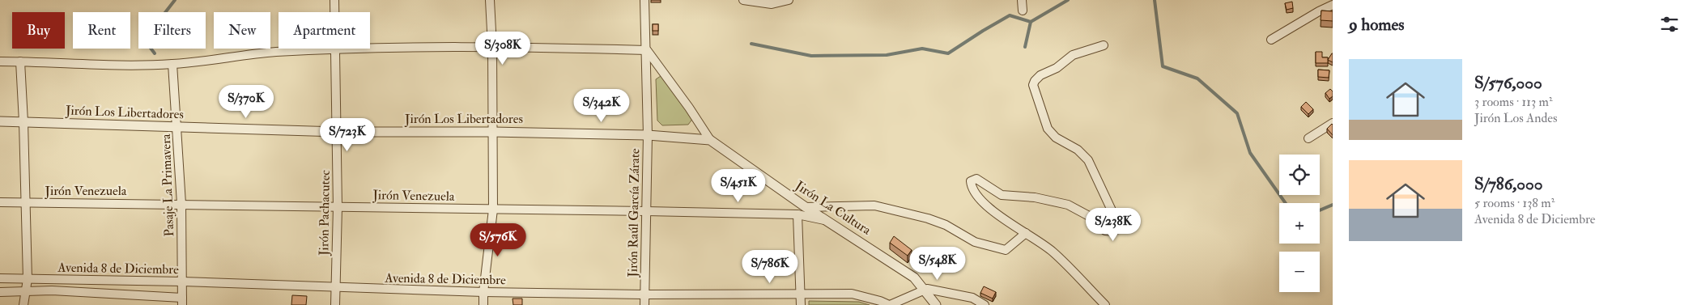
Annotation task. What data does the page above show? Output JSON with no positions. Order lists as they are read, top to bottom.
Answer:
{
  "streets": {
    "street": [
      "Jirón Los Libertadores",
      "Pasaje La Primavera",
      "Jirón Venezuela",
      "Jirón La Cultura",
      "Jirón Pachacutec",
      "Jirón Raúl García Zárate",
      "Avenida 8 de Diciembre"
    ]
  },
  "crossings": [
    ["Jirón Los Libertadores", "Pasaje La Primavera"],
    ["Jirón Los Libertadores", "Jirón La Cultura"],
    ["Jirón Los Libertadores", "Jirón Pachacutec"],
    ["Jirón Los Libertadores", "Jirón Raúl García Zárate"],
    ["Pasaje La Primavera", "Jirón Venezuela"],
    ["Pasaje La Primavera", "Avenida 8 de Diciembre"],
    ["Jirón Venezuela", "Jirón La Cultura"],
    ["Jirón Venezuela", "Jirón Pachacutec"],
    ["Jirón Venezuela", "Jirón Raúl García Zárate"],
    ["Jirón Pachacutec", "Avenida 8 de Diciembre"],
    ["Jirón Raúl García Zárate", "Avenida 8 de Diciembre"]
  ],
  "page": {
    "heading": "9 homes",
    "chip": [
      "Buy",
      "Rent",
      "Filters",
      "New",
      "Apartment"
    ],
    "price": [
      "S/308K",
      "S/370K",
      "S/342K",
      "S/723K",
      "S/451K",
      "S/238K",
      "S/576K",
      "S/548K",
      "S/786K"
    ],
    "list": [
      {
        "name": "S/576,000",
        "note": "3 rooms · 113 m² · Jirón Los Andes"
      },
      {
        "name": "S/786,000",
        "note": "5 rooms · 138 m² · Avenida 8 de Diciembre"
      }
    ],
    "map_buttons": ["+", "−"]
  }
}
